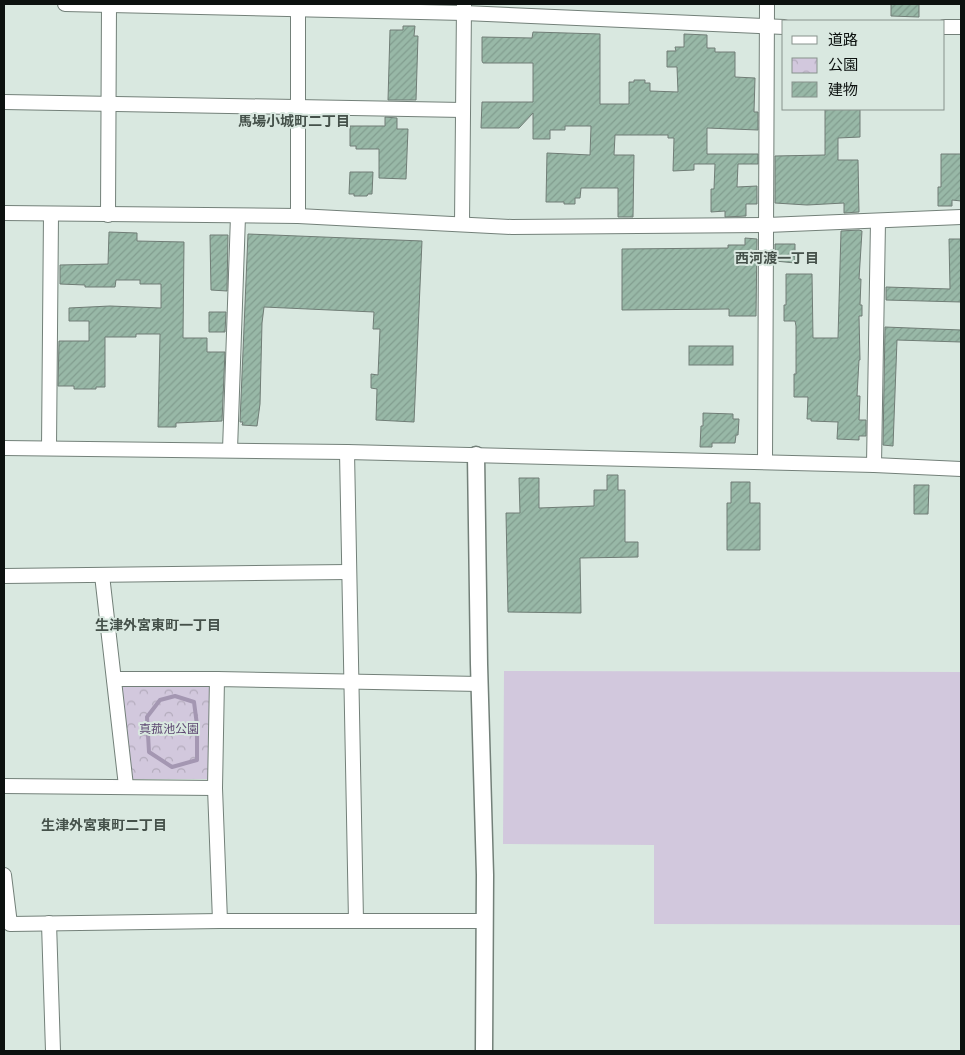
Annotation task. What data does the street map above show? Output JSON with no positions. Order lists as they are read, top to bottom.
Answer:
{
  "districts": [
    "馬場小城町二丁目",
    "西河渡一丁目",
    "生津外宮東町一丁目",
    "生津外宮東町二丁目"
  ],
  "parks": ["真菰池公園"],
  "legend": ["道路", "公園", "建物"]
}
